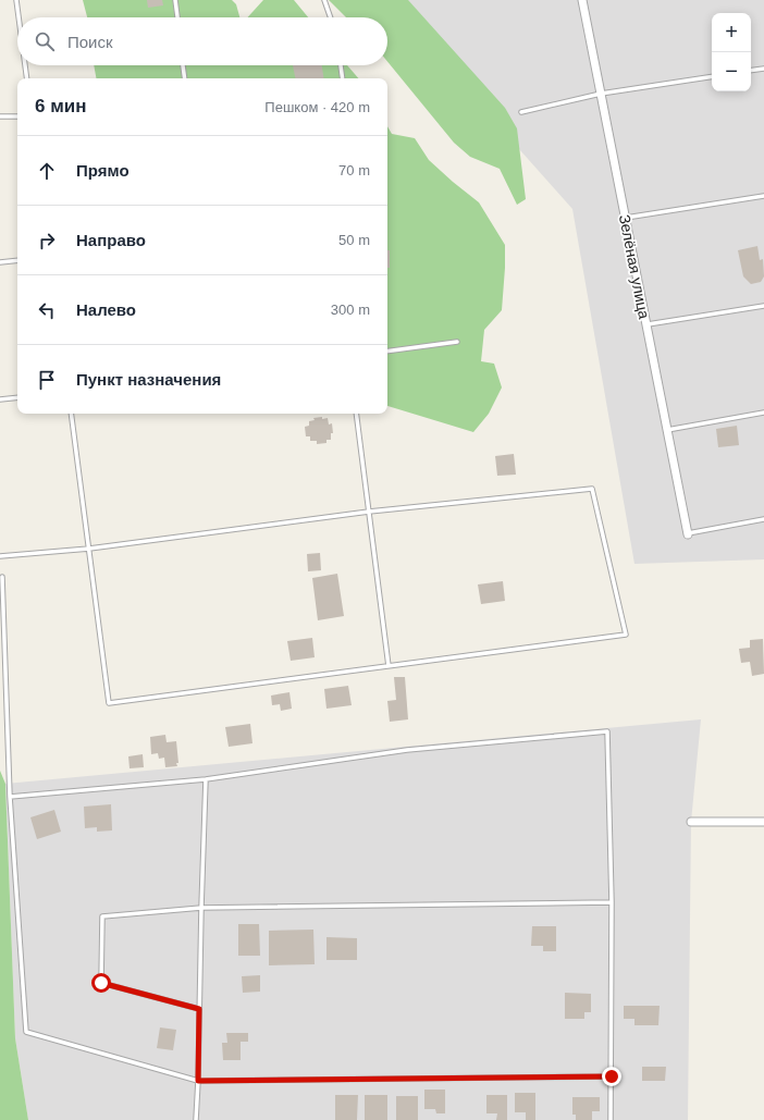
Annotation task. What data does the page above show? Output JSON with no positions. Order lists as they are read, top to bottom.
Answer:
{
  "streets": {
    "street": ["Зелёная улица"]
  },
  "page": {
    "map_buttons": ["+", "−"],
    "search": "Поиск",
    "heading": ["6 мин", "Пешком · 420 m"],
    "list": [
      ["Прямо", "70 m"],
      ["Направо", "50 m"],
      ["Налево", "300 m"],
      "Пункт назначения"
    ]
  }
}
